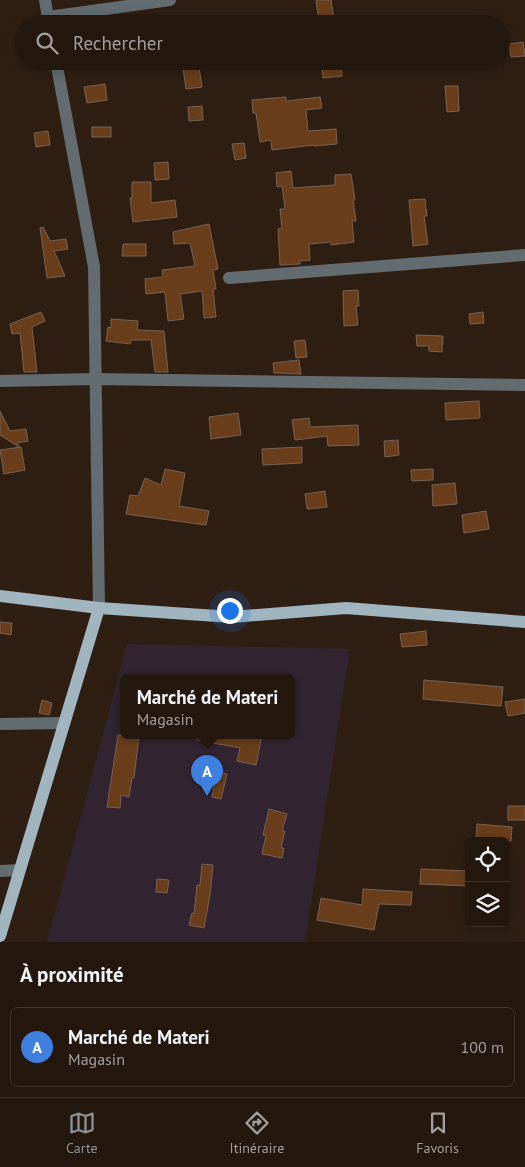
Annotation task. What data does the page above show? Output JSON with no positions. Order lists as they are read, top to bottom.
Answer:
{
  "page": {
    "search": "Rechercher",
    "popup": ["Marché de Materi", "Magasin"],
    "pins": "A",
    "heading": "À proximité",
    "list": [
      {
        "mark": "A",
        "name": "Marché de Materi",
        "note": "Magasin",
        "value": "100 m"
      }
    ],
    "nav": ["Carte", "Itinéraire", "Favoris"]
  }
}
